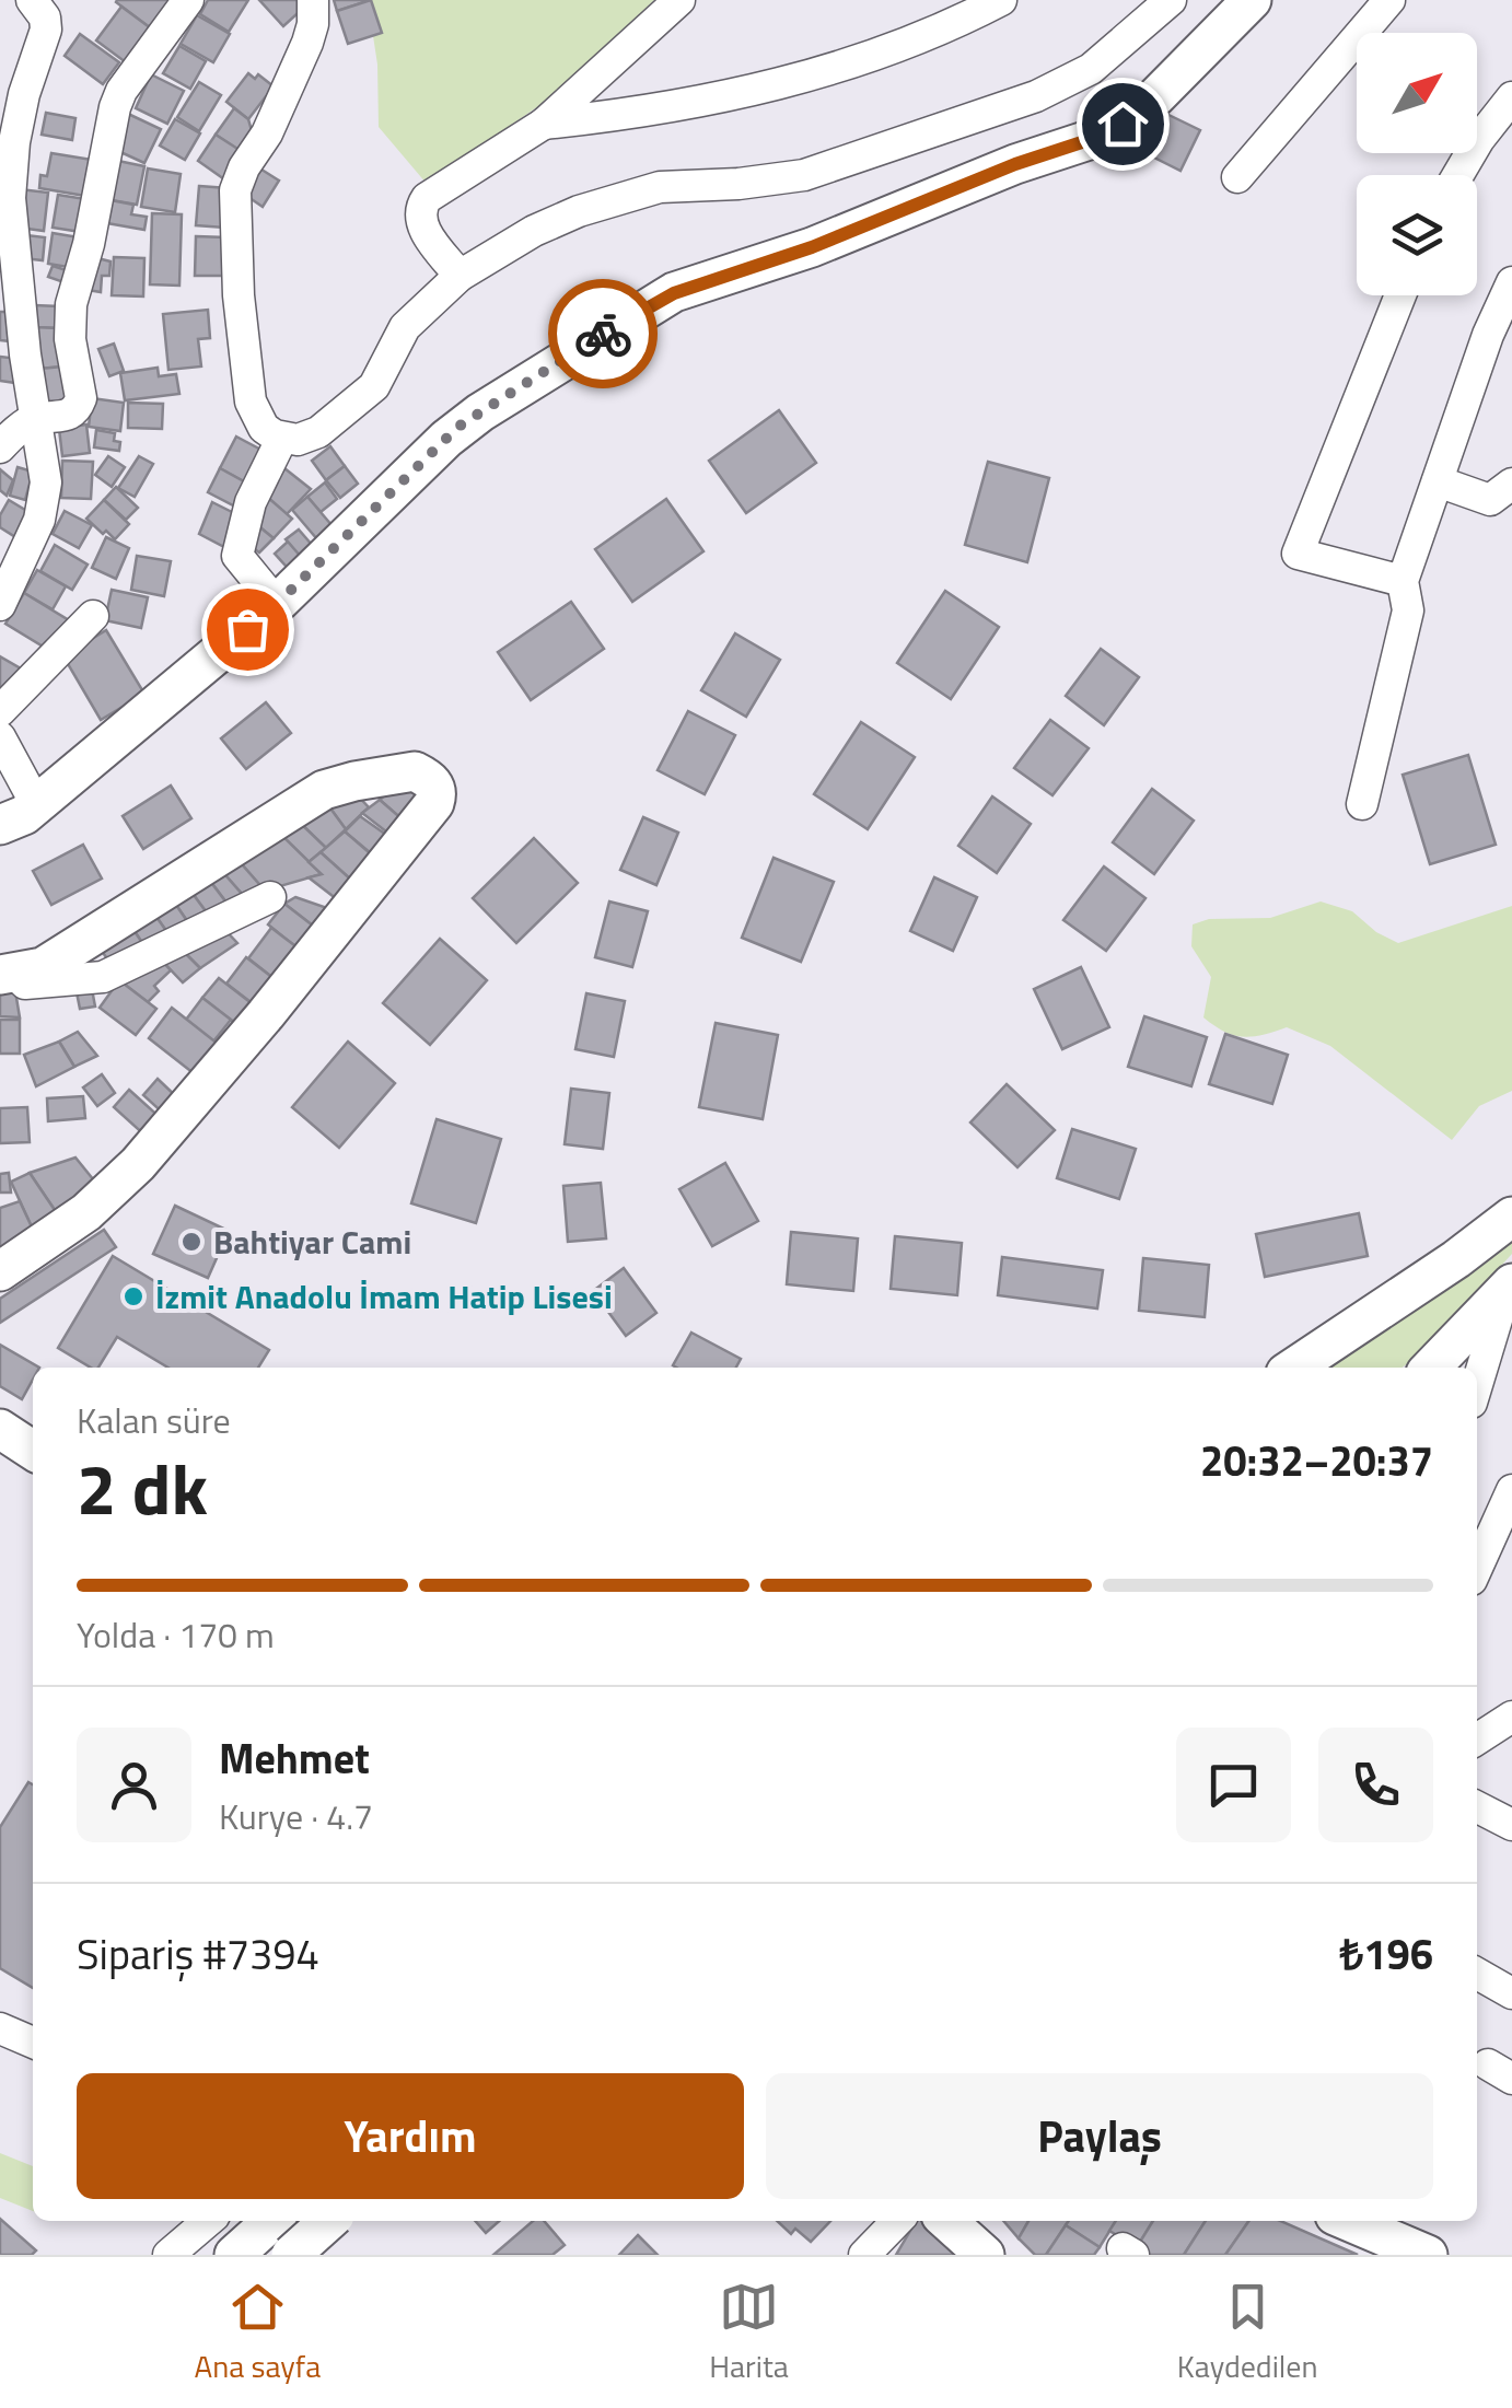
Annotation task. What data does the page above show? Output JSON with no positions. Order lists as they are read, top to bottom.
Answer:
{
  "places": ["Bahtiyar Cami", "İzmit Anadolu İmam Hatip Lisesi"],
  "north": "top right",
  "page": {
    "heading": ["2 dk", "Kalan süre", "20:32–20:37"],
    "panel": [
      "Mehmet",
      "Kurye · 4.7",
      "Sipariş #7394",
      "₺196"
    ],
    "bar": "Yolda · 170 m",
    "buttons": ["Yardım", "Paylaş"],
    "tabs": ["Ana sayfa", "Harita", "Kaydedilen"]
  }
}
